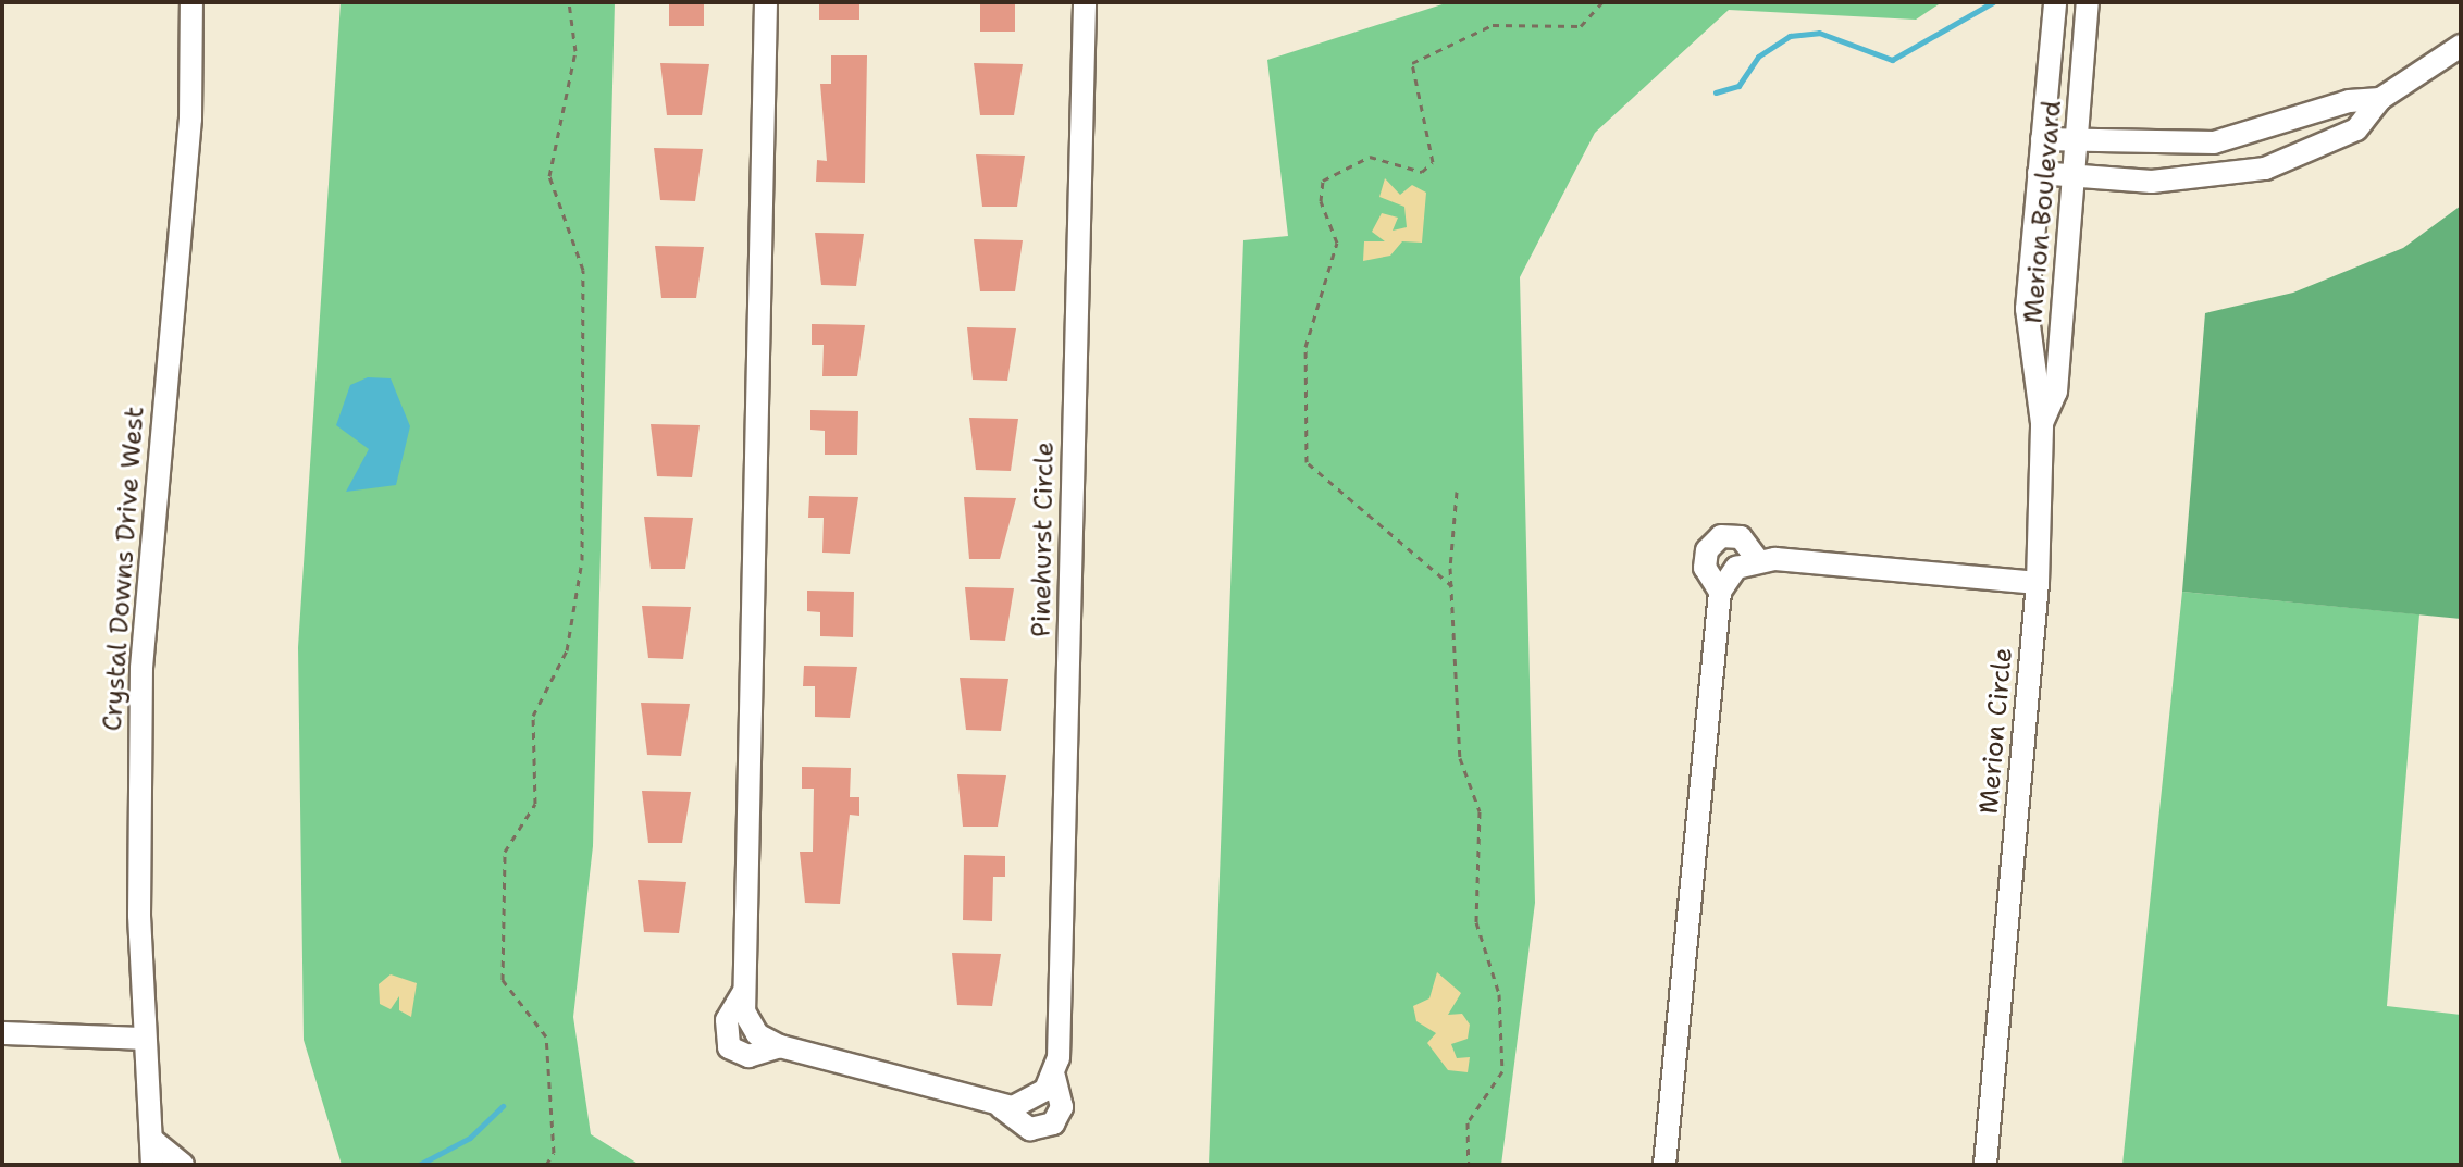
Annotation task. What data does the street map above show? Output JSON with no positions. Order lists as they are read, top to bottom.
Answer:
{
  "streets": {
    "street": [
      "Merion Boulevard",
      "Pinehurst Circle",
      "Crystal Downs Drive West",
      "Merion Circle"
    ]
  },
  "crossings": [
    ["Merion Boulevard", "Merion Circle"]
  ]
}
